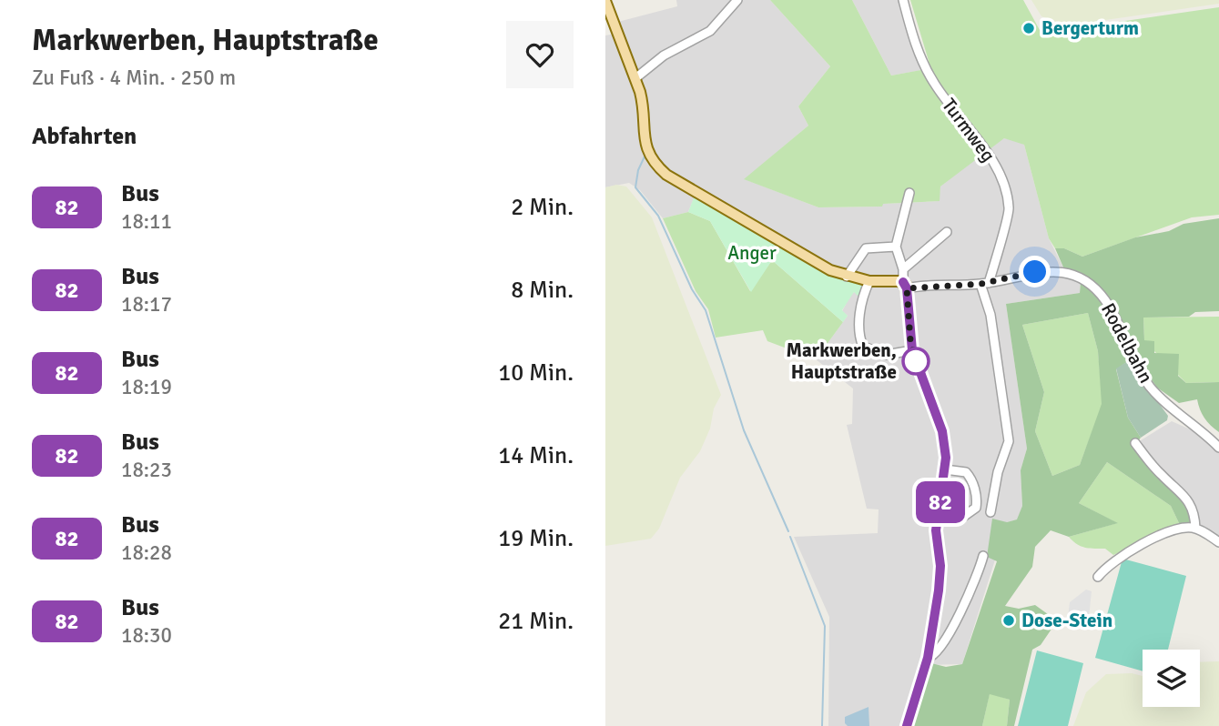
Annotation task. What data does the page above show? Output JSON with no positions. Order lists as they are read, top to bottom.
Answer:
{
  "streets": {
    "street": ["Turmweg", "Rodelbahn"]
  },
  "crossings": [
    ["Turmweg", "Rodelbahn"]
  ],
  "parks": ["Anger"],
  "places": ["Bergerturm", "Markwerben, Hauptstraße", "Dose-Stein"],
  "lines": ["bus line 82"],
  "page": {
    "heading": [
      ["Markwerben, Hauptstraße", "Zu Fuß · 4 Min. · 250 m"],
      "Abfahrten"
    ],
    "on_map": "82",
    "list": [
      {
        "mark": "82",
        "name": "Bus",
        "note": "18:11",
        "value": "2 Min."
      },
      {
        "mark": "82",
        "name": "Bus",
        "note": "18:17",
        "value": "8 Min."
      },
      {
        "mark": "82",
        "name": "Bus",
        "note": "18:19",
        "value": "10 Min."
      },
      {
        "mark": "82",
        "name": "Bus",
        "note": "18:23",
        "value": "14 Min."
      },
      {
        "mark": "82",
        "name": "Bus",
        "note": "18:28",
        "value": "19 Min."
      },
      {
        "mark": "82",
        "name": "Bus",
        "note": "18:30",
        "value": "21 Min."
      }
    ]
  }
}
